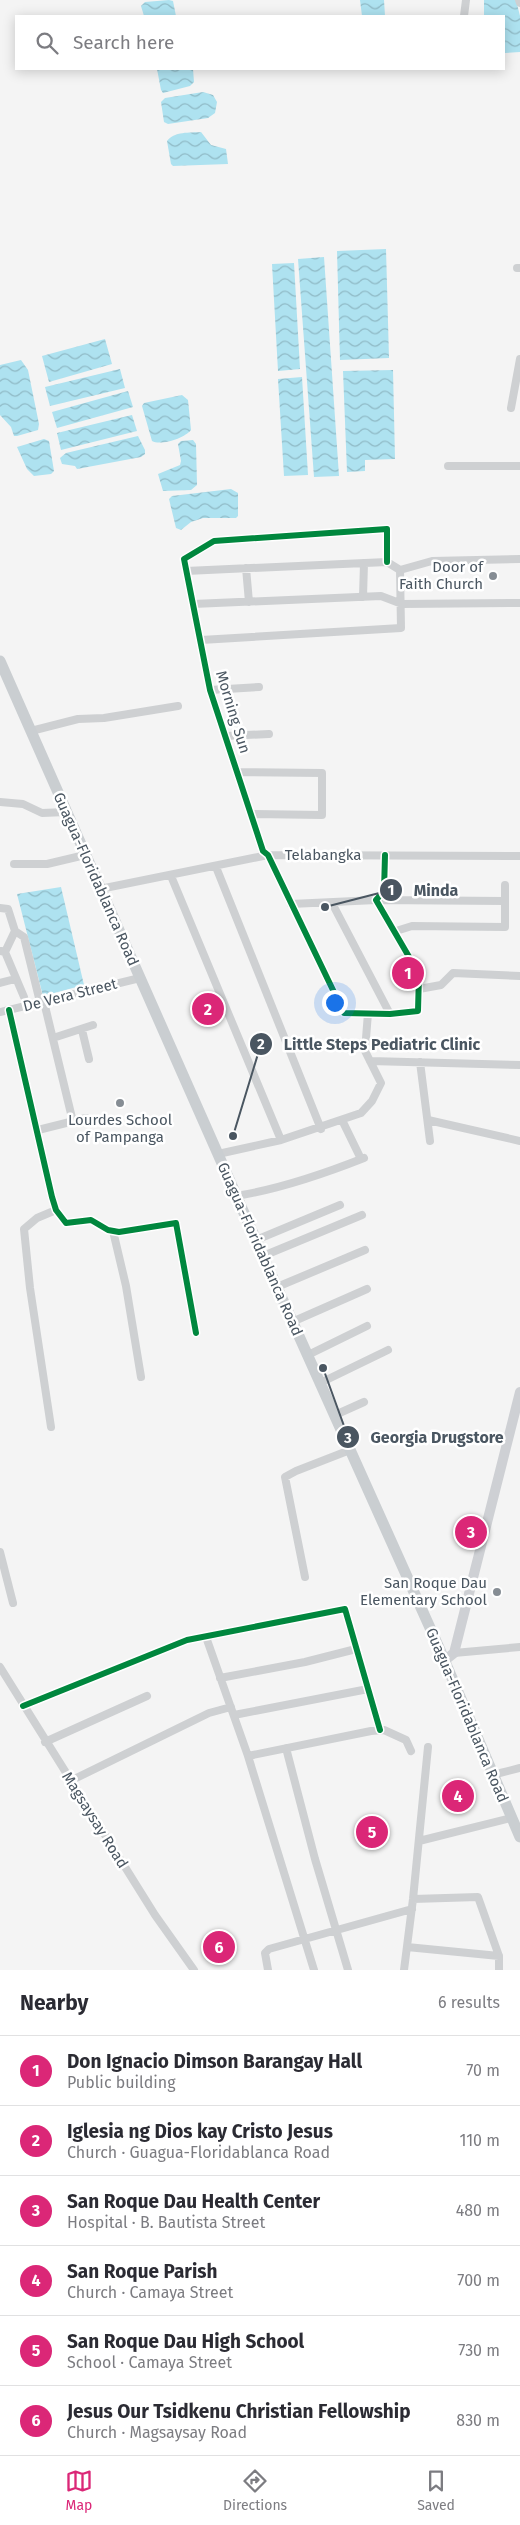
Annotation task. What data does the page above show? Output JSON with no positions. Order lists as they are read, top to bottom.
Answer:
{
  "streets": {
    "main road": ["Guagua-Floridablanca Road"],
    "street": [
      "Morning Sun",
      "Telabangka",
      "De Vera Street",
      "Magsaysay Road"
    ]
  },
  "crossings": [
    ["Morning Sun", "Telabangka"],
    ["Telabangka", "Guagua-Floridablanca Road"],
    ["Guagua-Floridablanca Road", "De Vera Street"]
  ],
  "places": [
    "Door of Faith Church",
    "Minda",
    "Lourdes School of Pampanga",
    "Little Steps Pediatric Clinic",
    "Georgia Drugstore",
    "San Roque Dau Elementary School"
  ],
  "page": {
    "search": "Search here",
    "pins": [
      "1",
      "2",
      "3",
      "4",
      "5",
      "6"
    ],
    "heading": ["Nearby", "6 results"],
    "list": [
      {
        "mark": "1",
        "name": "Don Ignacio Dimson Barangay Hall",
        "note": "Public building",
        "value": "70 m"
      },
      {
        "mark": "2",
        "name": "Iglesia ng Dios kay Cristo Jesus",
        "note": "Church · Guagua-Floridablanca Road",
        "value": "110 m"
      },
      {
        "mark": "3",
        "name": "San Roque Dau Health Center",
        "note": "Hospital · B. Bautista Street",
        "value": "480 m"
      },
      {
        "mark": "4",
        "name": "San Roque Parish",
        "note": "Church · Camaya Street",
        "value": "700 m"
      },
      {
        "mark": "5",
        "name": "San Roque Dau High School",
        "note": "School · Camaya Street",
        "value": "730 m"
      },
      {
        "mark": "6",
        "name": "Jesus Our Tsidkenu Christian Fellowship",
        "note": "Church · Magsaysay Road",
        "value": "830 m"
      }
    ],
    "nav": ["Map", "Directions", "Saved"]
  }
}
